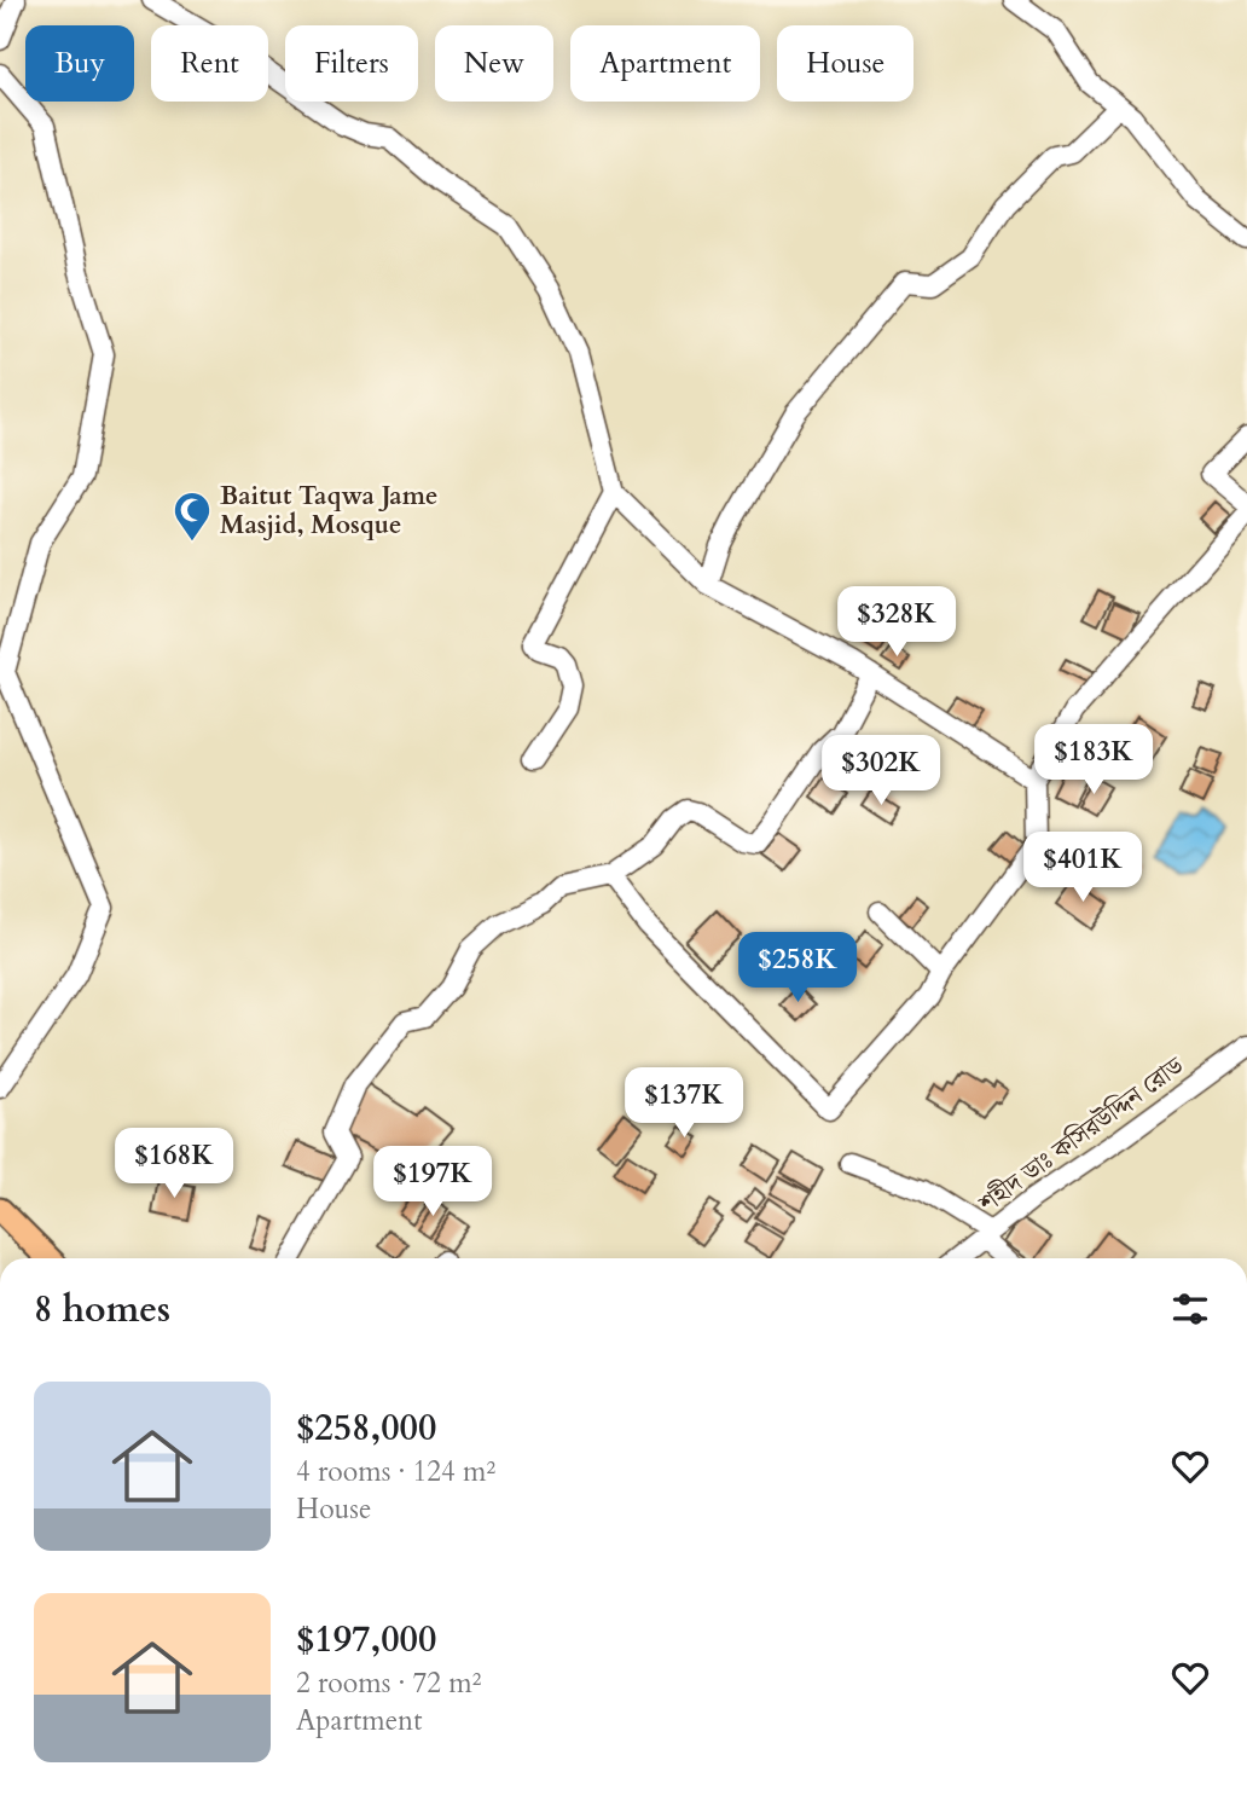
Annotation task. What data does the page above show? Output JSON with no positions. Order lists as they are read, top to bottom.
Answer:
{
  "streets": {
    "street": ["শহীদ ডাঃ কসিরউদ্দিন রোড"]
  },
  "places": {
    "mosque": ["Baitut Taqwa Jame Masjid, Mosque"]
  },
  "page": {
    "chip": [
      "Buy",
      "Rent",
      "Filters",
      "New",
      "Apartment",
      "House"
    ],
    "price": [
      "$328K",
      "$183K",
      "$302K",
      "$401K",
      "$258K",
      "$137K",
      "$168K",
      "$197K"
    ],
    "heading": "8 homes",
    "list": [
      {
        "name": "$258,000",
        "note": "4 rooms · 124 m² · House"
      },
      {
        "name": "$197,000",
        "note": "2 rooms · 72 m² · Apartment"
      }
    ]
  }
}
